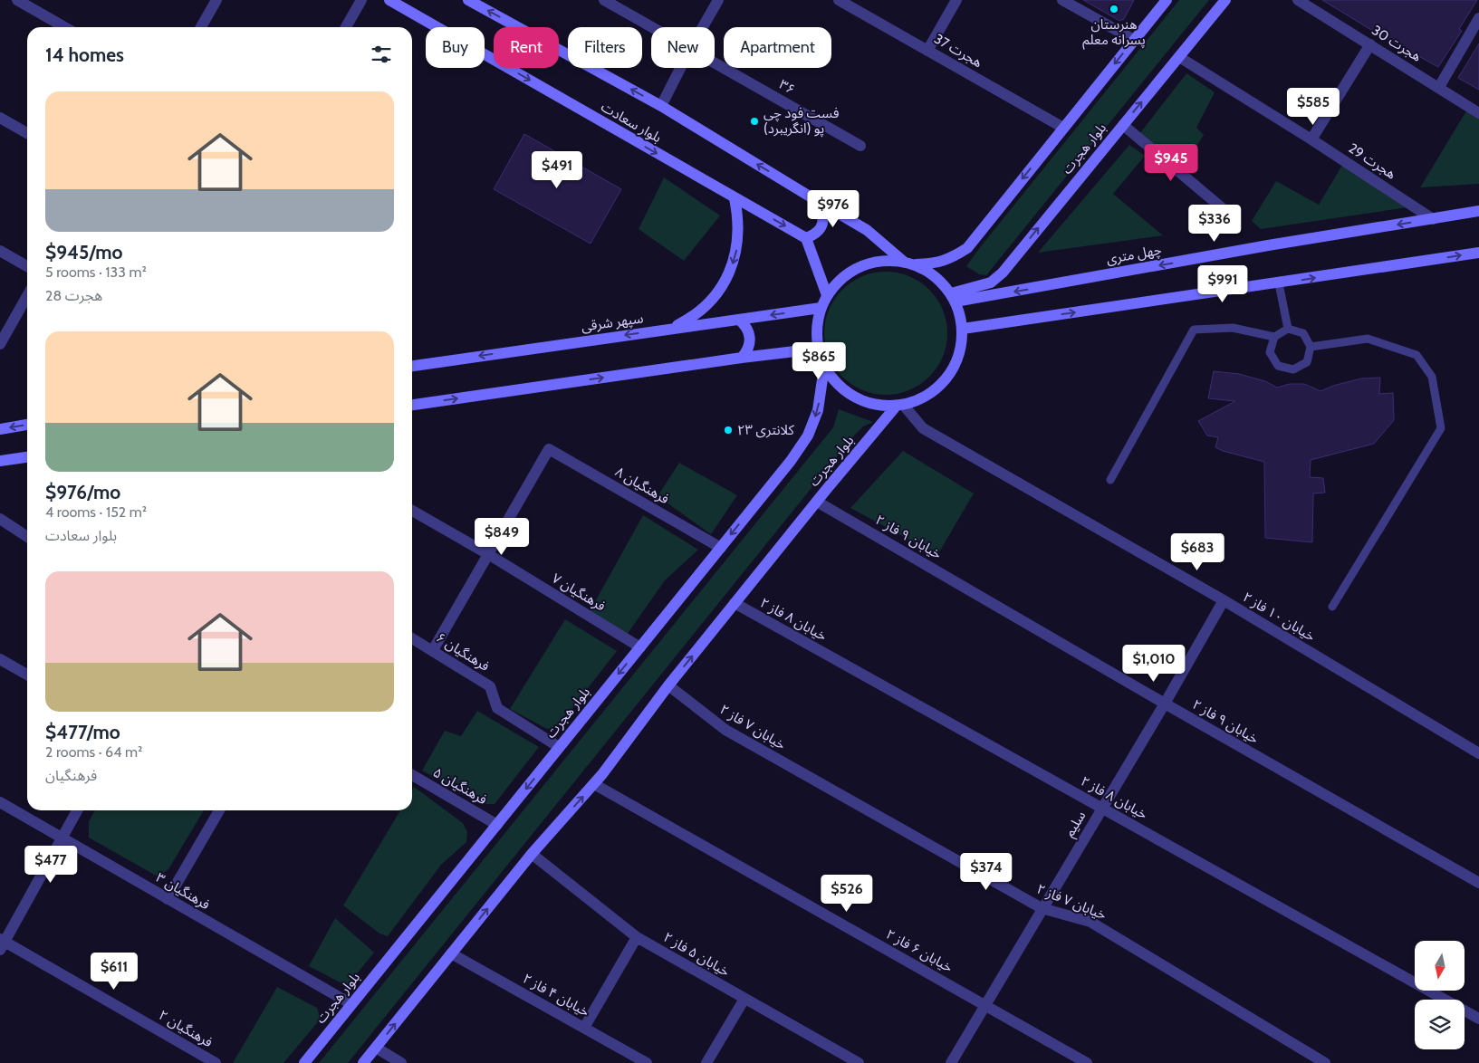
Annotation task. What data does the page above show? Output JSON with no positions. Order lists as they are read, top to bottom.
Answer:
{
  "streets": {
    "main road": [
      "بلوار سعادت",
      "بلوار هجرت",
      "چهل متری",
      "سپهر شرقی"
    ],
    "street": [
      "هجرت 30",
      "هجرت 37",
      "۳۶",
      "هجرت 29",
      "فرهنگیان ۸",
      "خیابان ۹ فاز ۲",
      "فرهنگیان ۷",
      "خیابان ۱۰ فاز ۲",
      "خیابان ۸ فاز ۲",
      "فرهنگیان ۶",
      "خیابان ۷ فاز ۲",
      "فرهنگیان ۵",
      "سلیم",
      "فرهنگیان ۳",
      "خیابان ۶ فاز ۲",
      "خیابان ۵ فاز ۲",
      "خیابان ۴ فاز ۲",
      "فرهنگیان ۲"
    ]
  },
  "crossings": [
    ["بلوار سعادت", "بلوار هجرت"],
    ["بلوار سعادت", "چهل متری"],
    ["بلوار سعادت", "سپهر شرقی"],
    ["بلوار سعادت", "خیابان ۱۰ فاز ۲"],
    ["بلوار هجرت", "هجرت 29"],
    ["بلوار هجرت", "چهل متری"],
    ["بلوار هجرت", "سپهر شرقی"],
    ["بلوار هجرت", "فرهنگیان ۸"],
    ["بلوار هجرت", "خیابان ۹ فاز ۲"],
    ["بلوار هجرت", "فرهنگیان ۷"],
    ["بلوار هجرت", "خیابان ۱۰ فاز ۲"],
    ["بلوار هجرت", "خیابان ۸ فاز ۲"],
    ["بلوار هجرت", "فرهنگیان ۶"],
    ["بلوار هجرت", "خیابان ۷ فاز ۲"],
    ["بلوار هجرت", "فرهنگیان ۵"],
    ["بلوار هجرت", "فرهنگیان ۳"],
    ["بلوار هجرت", "خیابان ۶ فاز ۲"],
    ["بلوار هجرت", "خیابان ۵ فاز ۲"],
    ["بلوار هجرت", "خیابان ۴ فاز ۲"],
    ["هجرت 29", "چهل متری"],
    ["چهل متری", "سپهر شرقی"],
    ["چهل متری", "خیابان ۱۰ فاز ۲"],
    ["سپهر شرقی", "خیابان ۱۰ فاز ۲"],
    ["فرهنگیان ۸", "فرهنگیان ۷"],
    ["خیابان ۹ فاز ۲", "سلیم"],
    ["خیابان ۱۰ فاز ۲", "سلیم"],
    ["خیابان ۸ فاز ۲", "سلیم"],
    ["خیابان ۷ فاز ۲", "سلیم"],
    ["سلیم", "خیابان ۶ فاز ۲"]
  ],
  "places": ["هنرستان پسرانه معلم", "فست فود چی پو (انگریبرد)", "کلانتری ۲۳"],
  "north": "bottom",
  "page": {
    "chip": [
      "Buy",
      "Rent",
      "Filters",
      "New",
      "Apartment"
    ],
    "heading": "14 homes",
    "list": [
      {
        "name": "$945/mo",
        "note": "5 rooms · 133 m² · هجرت 28"
      },
      {
        "name": "$976/mo",
        "note": "4 rooms · 152 m² · بلوار سعادت"
      },
      {
        "name": "$477/mo",
        "note": "2 rooms · 64 m² · فرهنگیان"
      }
    ],
    "price": [
      "$585",
      "$945",
      "$491",
      "$976",
      "$336",
      "$991",
      "$865",
      "$849",
      "$683",
      "$1,010",
      "$477",
      "$374",
      "$526",
      "$611"
    ]
  }
}
